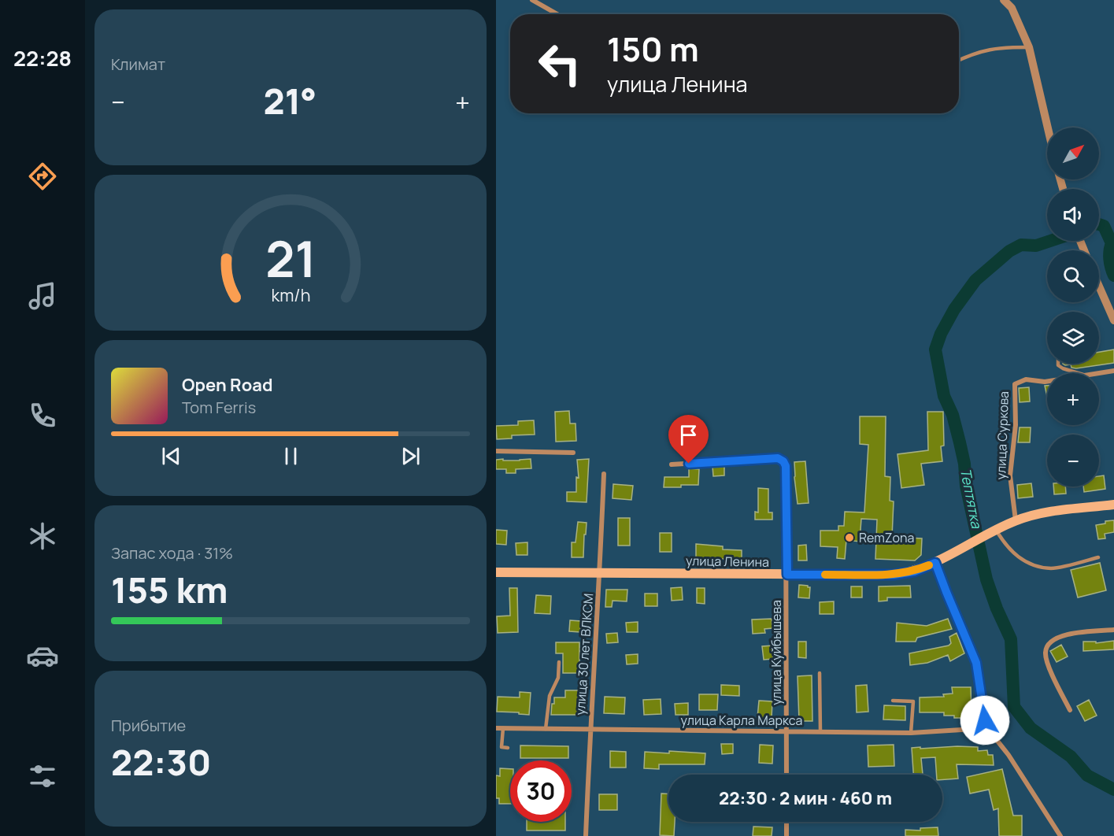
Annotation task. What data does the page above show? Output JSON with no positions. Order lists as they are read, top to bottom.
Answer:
{
  "streets": {
    "main road": ["улица Ленина"],
    "street": [
      "улица Суркова",
      "улица Куйбышева",
      "улица 30 лет ВЛКСМ",
      "улица Карла Маркса"
    ]
  },
  "crossings": [
    ["улица Суркова", "улица Ленина"],
    ["улица Ленина", "улица Куйбышева"],
    ["улица Ленина", "улица 30 лет ВЛКСМ"],
    ["улица Куйбышева", "улица Карла Маркса"],
    ["улица 30 лет ВЛКСМ", "улица Карла Маркса"]
  ],
  "water": ["Тептятка"],
  "places": ["RemZona"],
  "north": "top right",
  "page": {
    "tabs": "22:28",
    "tile": [
      "Климат",
      ["Запас хода · 31%", "155 km"],
      ["Прибытие", "22:30"]
    ],
    "turn": ["150 m", "улица Ленина"],
    "heat": ["−", "21°", "+"],
    "map_buttons": ["+", "−"],
    "song": ["Open Road", "Tom Ferris"],
    "limit": "30",
    "trip": "22:30 · 2 мин · 460 m",
    "gauge": ["21", "km/h"]
  }
}
